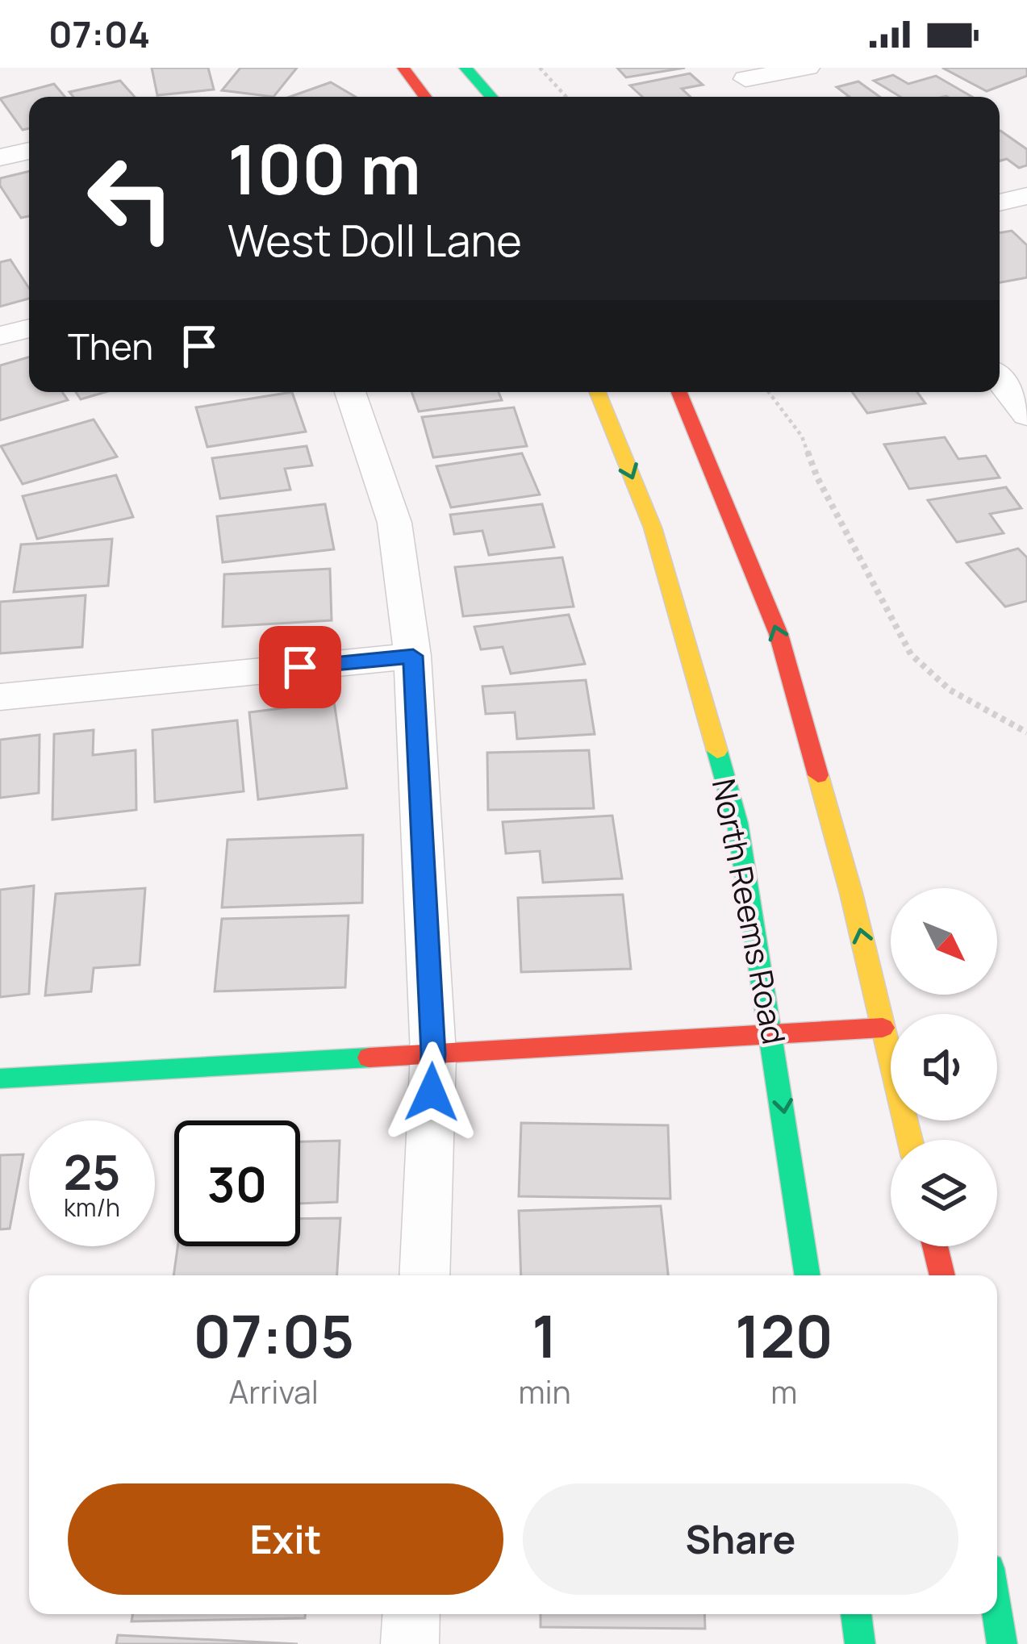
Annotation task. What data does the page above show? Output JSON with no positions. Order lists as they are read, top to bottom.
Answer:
{
  "streets": {
    "main road": ["North Reems Road"]
  },
  "north": "bottom right",
  "page": {
    "status": "07:04",
    "turn": ["100 m", "West Doll Lane"],
    "then": "Then",
    "speed": "25 km/h",
    "limit": "30",
    "eta": [
      "07:05",
      "Arrival",
      "1",
      "min",
      "120",
      "m"
    ],
    "buttons": ["Exit", "Share"]
  }
}
